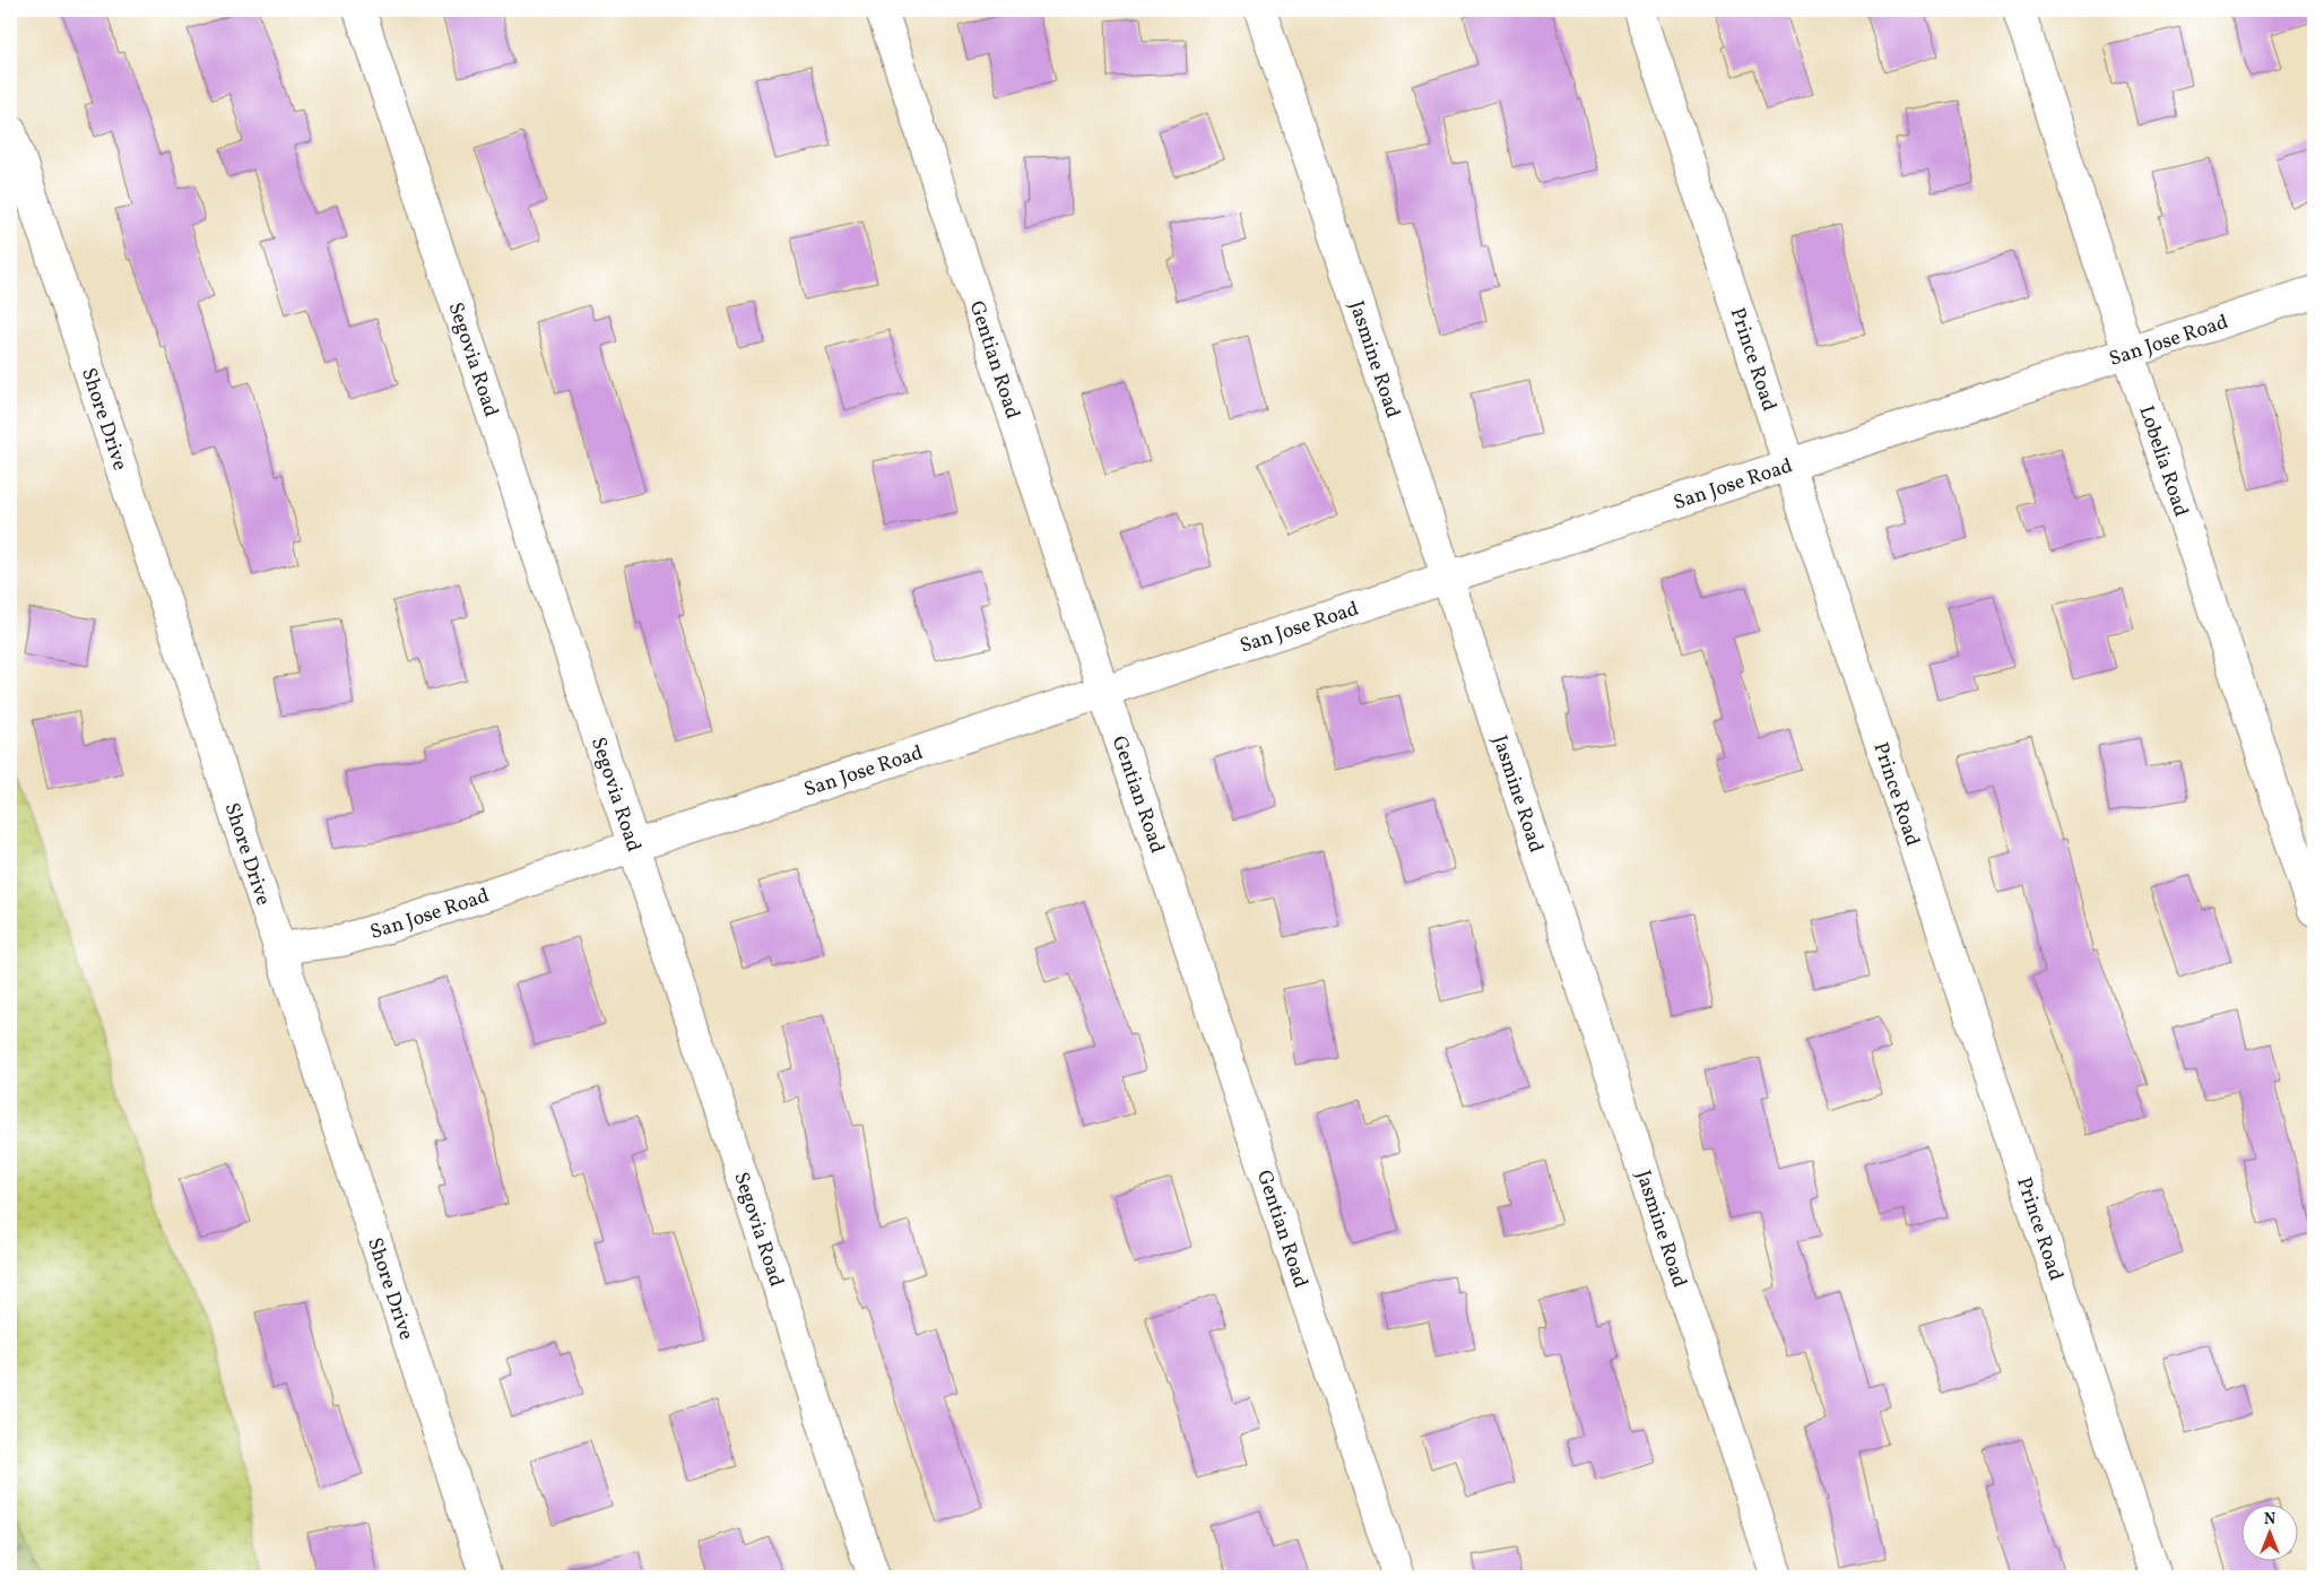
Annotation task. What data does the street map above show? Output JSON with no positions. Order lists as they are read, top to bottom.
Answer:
{
  "streets": {
    "street": [
      "San Jose Road",
      "Segovia Road",
      "Gentian Road",
      "Jasmine Road",
      "Prince Road",
      "Shore Drive",
      "Lobelia Road"
    ]
  },
  "crossings": [
    ["San Jose Road", "Segovia Road"],
    ["San Jose Road", "Gentian Road"],
    ["San Jose Road", "Jasmine Road"],
    ["San Jose Road", "Prince Road"],
    ["San Jose Road", "Shore Drive"],
    ["San Jose Road", "Lobelia Road"]
  ],
  "north": "top"
}
